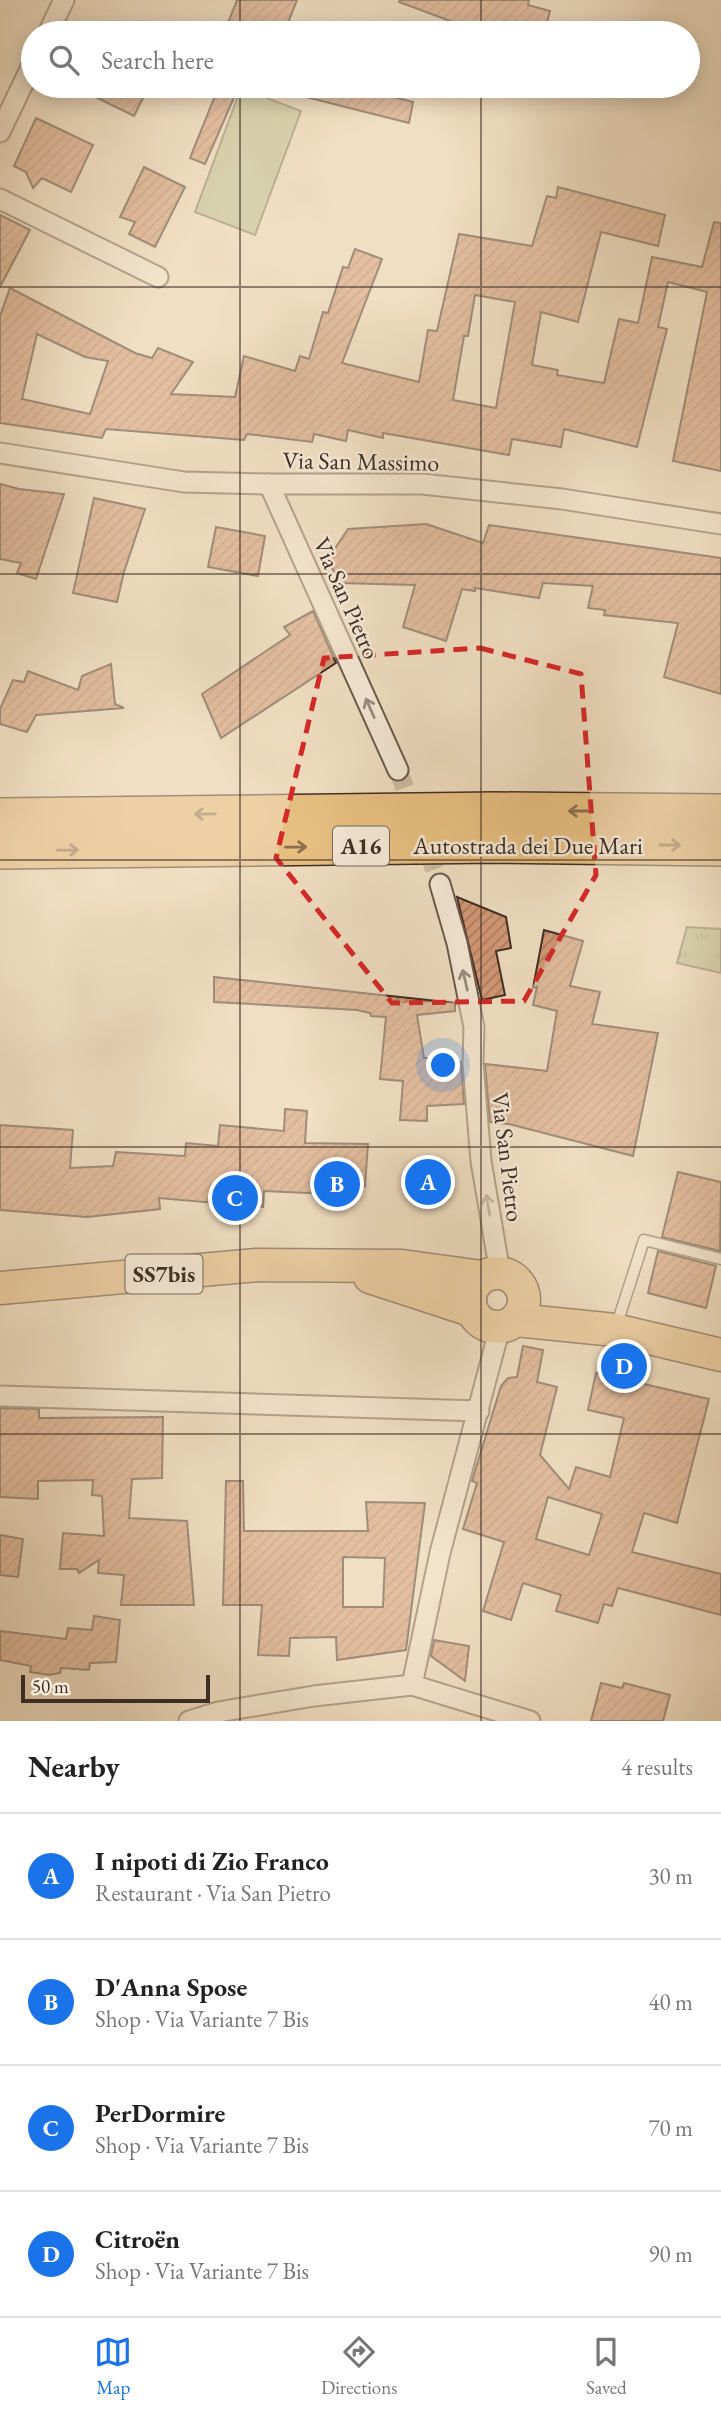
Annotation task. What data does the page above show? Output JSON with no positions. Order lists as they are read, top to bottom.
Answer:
{
  "streets": {
    "highway": ["Autostrada dei Due Mari", "A16"],
    "main road": ["SS7bis"],
    "street": ["Via San Massimo", "Via San Pietro"]
  },
  "crossings": [
    ["Via San Massimo", "Via San Pietro"],
    ["Via San Pietro", "SS7bis"]
  ],
  "one_way": ["Via San Pietro"],
  "scale_bar": "50 m",
  "page": {
    "search": "Search here",
    "pins": [
      "A",
      "B",
      "C",
      "D"
    ],
    "scale": "50 m",
    "heading": ["Nearby", "4 results"],
    "list": [
      {
        "mark": "A",
        "name": "I nipoti di Zio Franco",
        "note": "Restaurant · Via San Pietro",
        "value": "30 m"
      },
      {
        "mark": "B",
        "name": "D'Anna Spose",
        "note": "Shop · Via Variante 7 Bis",
        "value": "40 m"
      },
      {
        "mark": "C",
        "name": "PerDormire",
        "note": "Shop · Via Variante 7 Bis",
        "value": "70 m"
      },
      {
        "mark": "D",
        "name": "Citroën",
        "note": "Shop · Via Variante 7 Bis",
        "value": "90 m"
      }
    ],
    "nav": ["Map", "Directions", "Saved"]
  }
}
